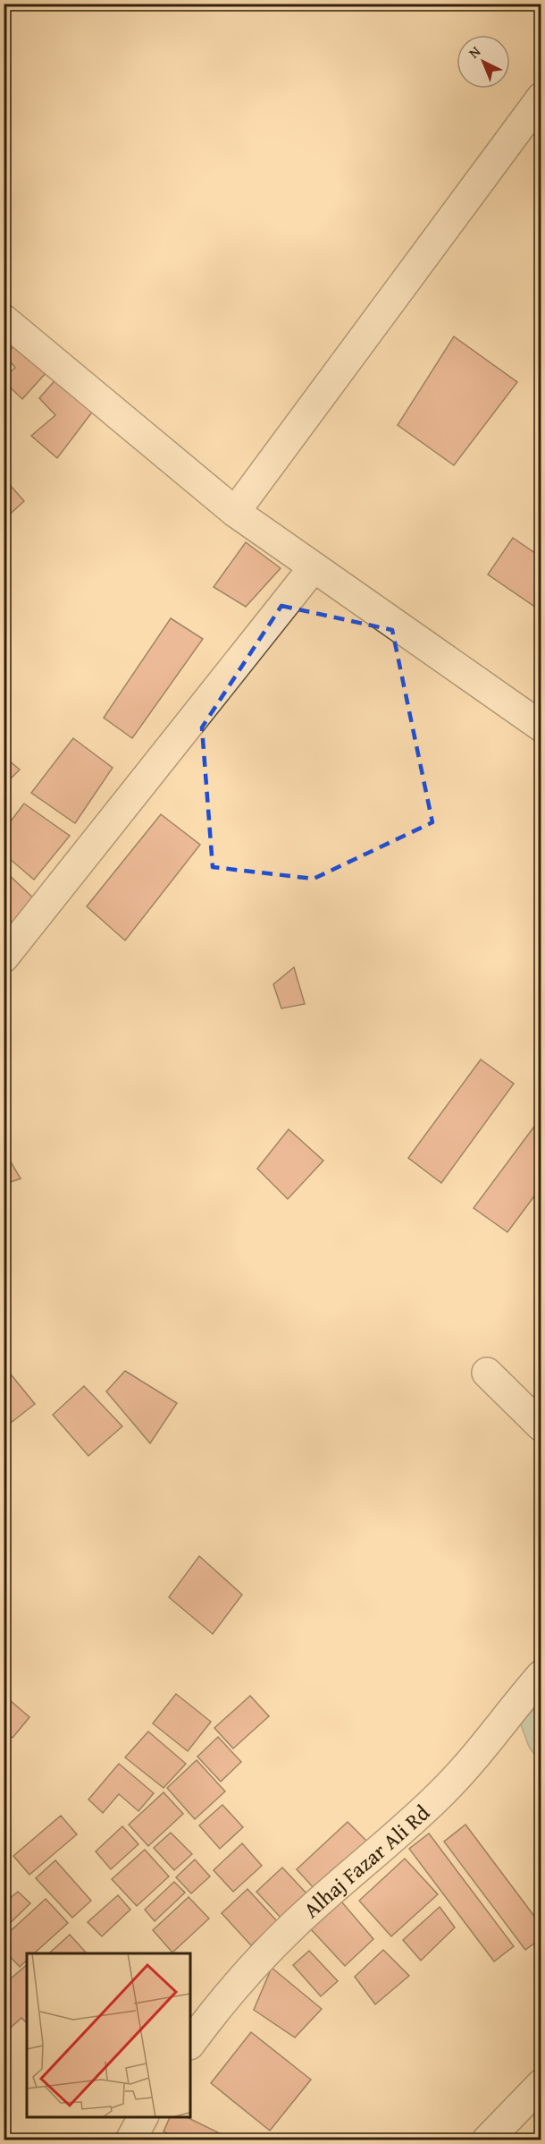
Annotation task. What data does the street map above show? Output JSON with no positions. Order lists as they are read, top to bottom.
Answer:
{
  "streets": {
    "street": ["Alhaj Fazar Ali Rd"]
  },
  "north": "top left"
}
